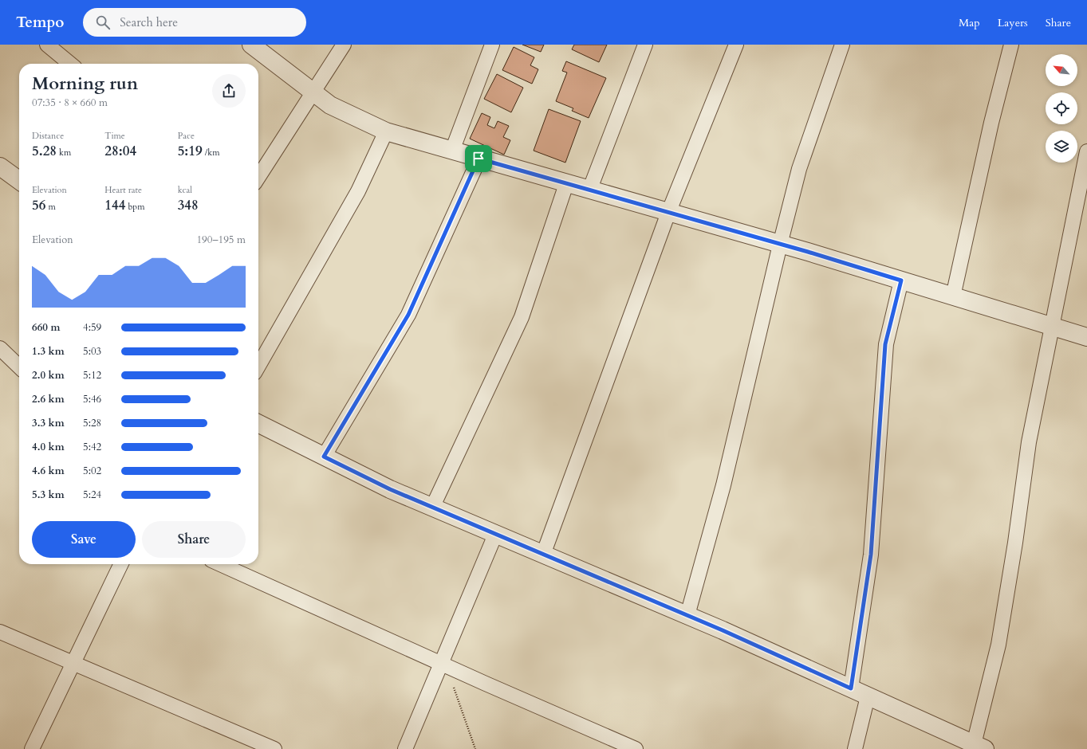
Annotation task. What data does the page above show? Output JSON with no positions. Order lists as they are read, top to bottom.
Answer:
{
  "north": "top left",
  "page": {
    "header": "Tempo",
    "search": "Search here",
    "nav": ["Map", "Layers", "Share"],
    "heading": ["Morning run", "07:35 · 8 × 660 m"],
    "stats": [
      ["Distance", "5.28 km"],
      ["Time", "28:04"],
      ["Pace", "5:19 /km"],
      ["Elevation", "56 m"],
      ["Heart rate", "144 bpm"],
      ["kcal", "348"]
    ],
    "chart": ["Elevation", "190–195 m"],
    "list": [
      {
        "name": "660 m",
        "note": "4:59"
      },
      {
        "name": "1.3 km",
        "note": "5:03"
      },
      {
        "name": "2.0 km",
        "note": "5:12"
      },
      {
        "name": "2.6 km",
        "note": "5:46"
      },
      {
        "name": "3.3 km",
        "note": "5:28"
      },
      {
        "name": "4.0 km",
        "note": "5:42"
      },
      {
        "name": "4.6 km",
        "note": "5:02"
      },
      {
        "name": "5.3 km",
        "note": "5:24"
      }
    ],
    "buttons": ["Save", "Share"]
  }
}
